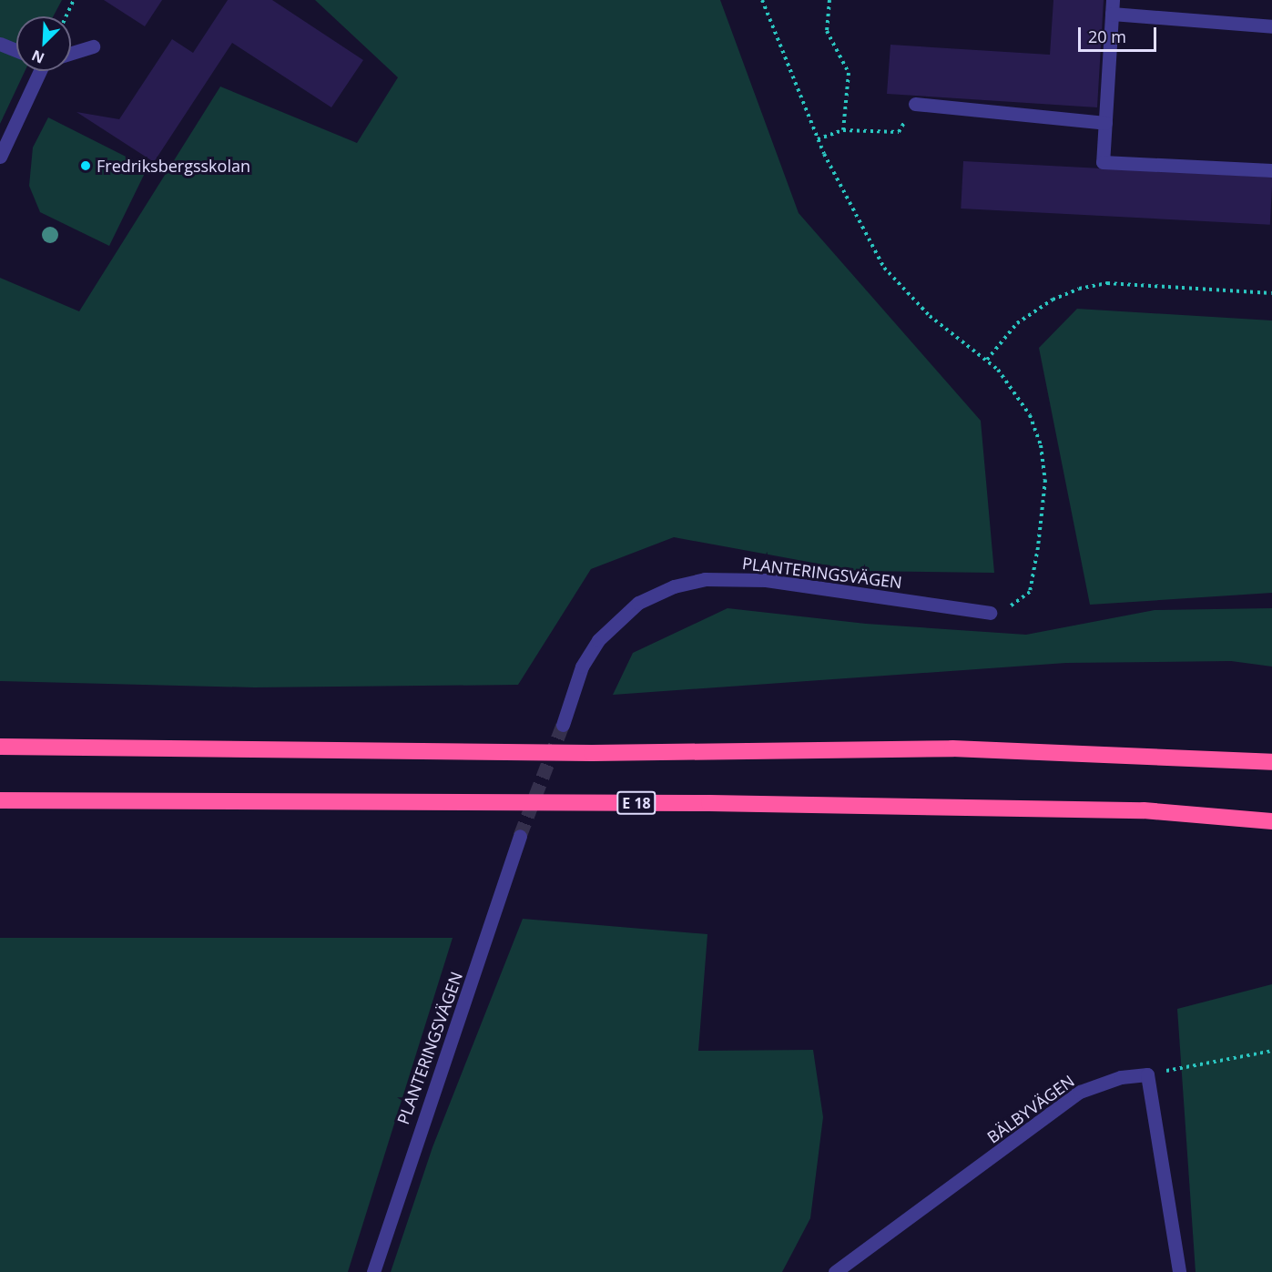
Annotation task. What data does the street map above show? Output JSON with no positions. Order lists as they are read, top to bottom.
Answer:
{
  "streets": {
    "highway": ["E 18"],
    "street": ["PLANTERINGSVÄGEN", "BÄLBYVÄGEN"]
  },
  "places": ["Fredriksbergsskolan"],
  "scale_bar": "20 m",
  "north": "bottom left"
}
